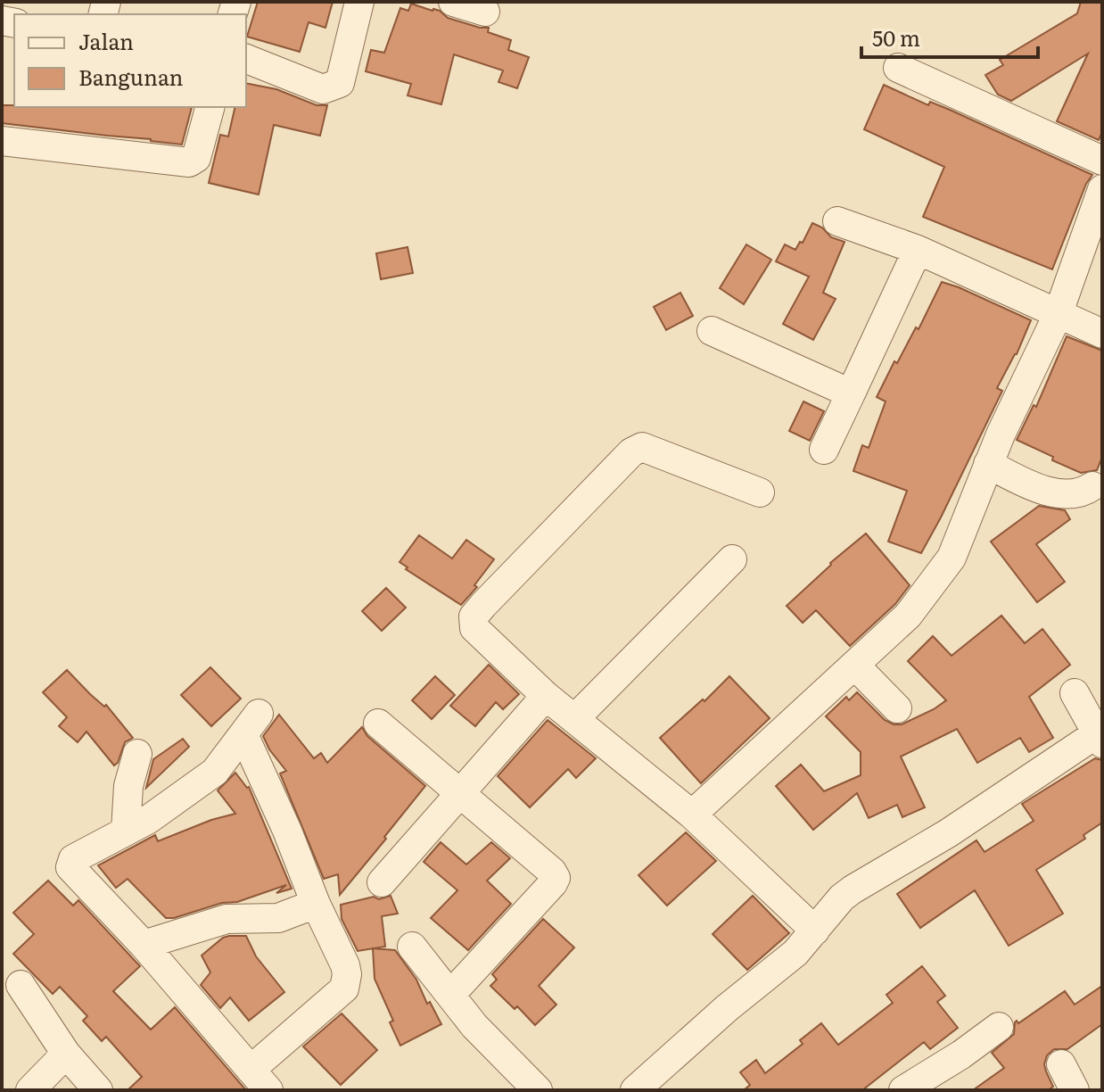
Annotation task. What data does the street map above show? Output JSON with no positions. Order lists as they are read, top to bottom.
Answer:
{
  "legend": ["Jalan", "Bangunan"],
  "scale_bar": "50 m"
}
